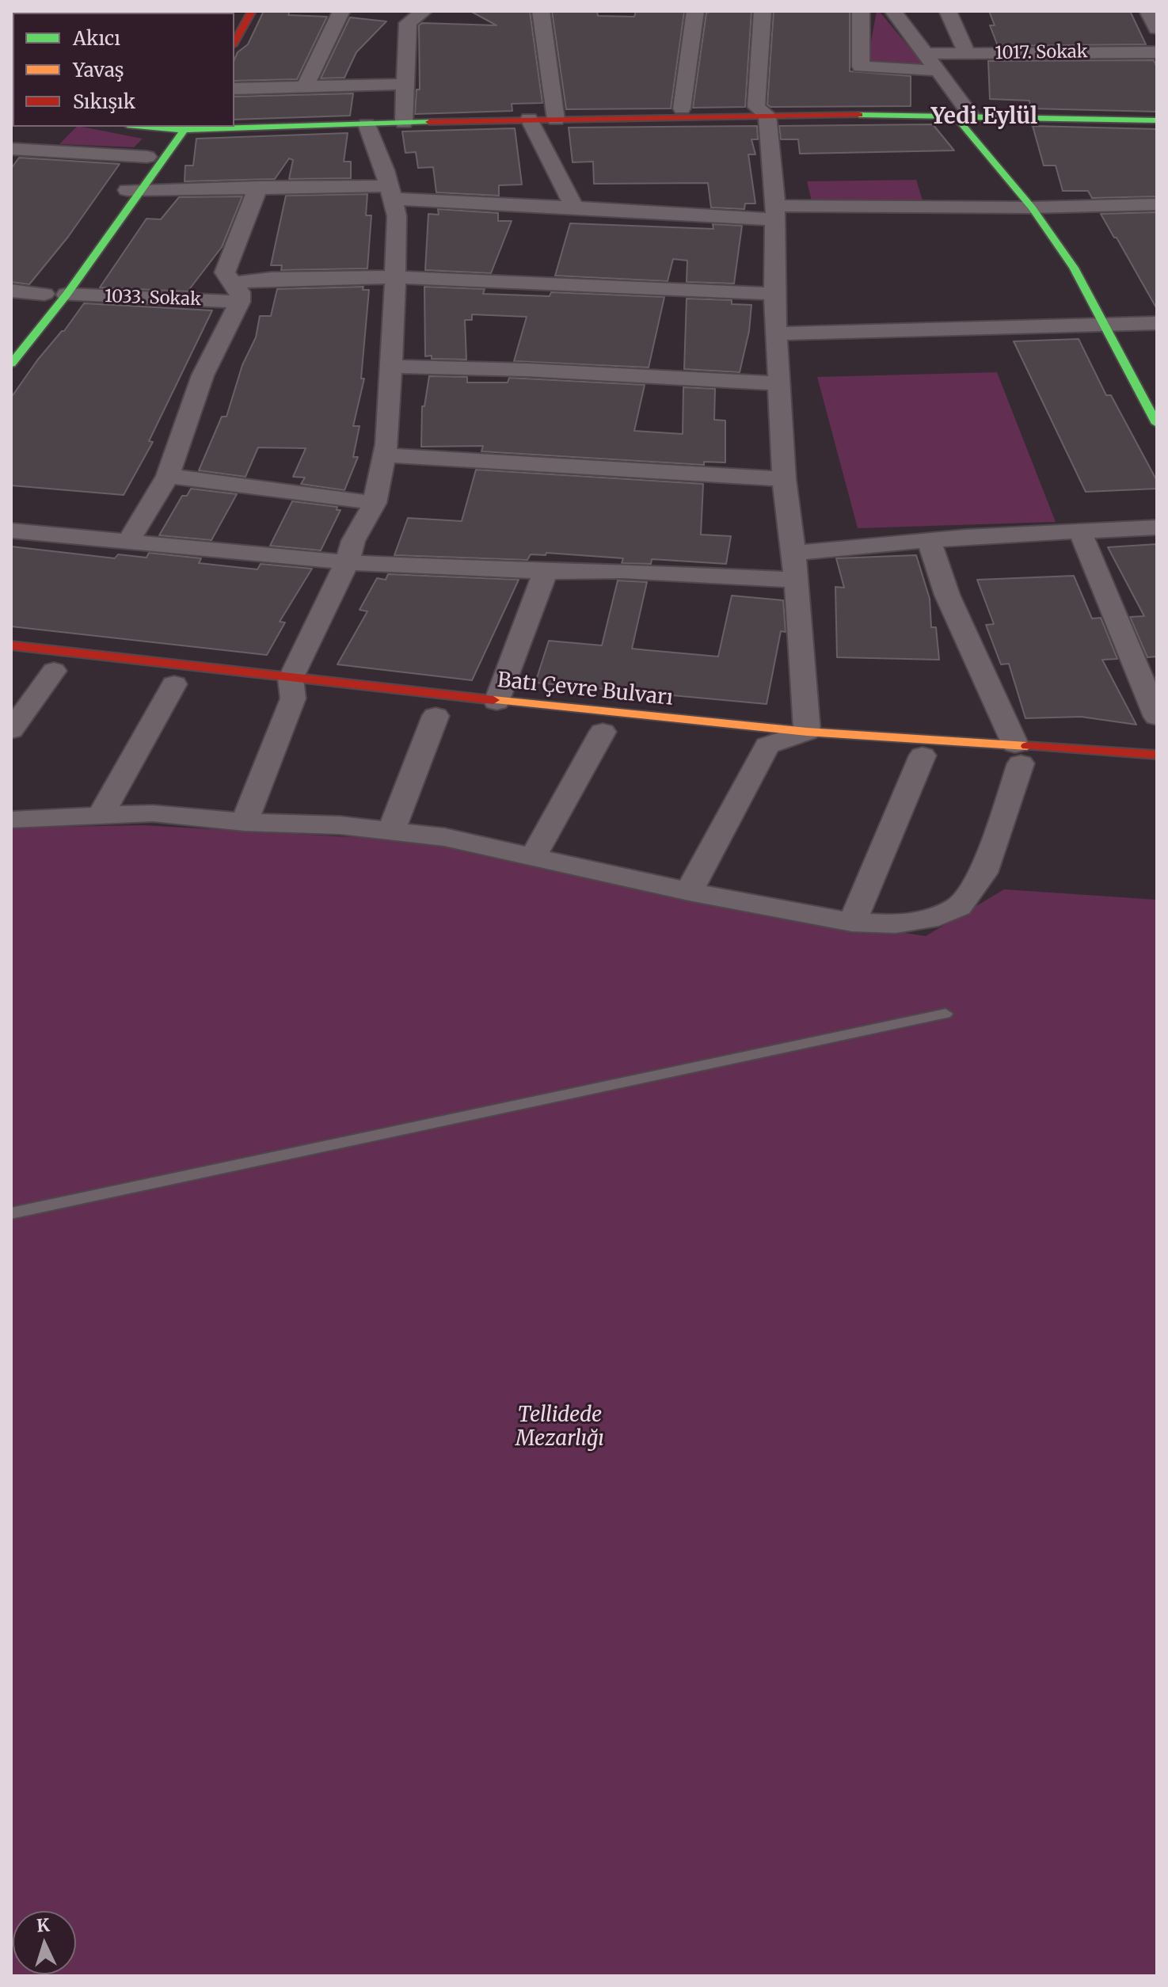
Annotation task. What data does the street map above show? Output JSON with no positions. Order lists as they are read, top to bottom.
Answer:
{
  "streets": {
    "main road": ["Batı Çevre Bulvarı"],
    "street": ["1017. Sokak", "1033. Sokak"]
  },
  "districts": ["Yedi Eylül"],
  "parks": ["Tellidede Mezarlığı"],
  "legend": ["Akıcı", "Yavaş", "Sıkışık"],
  "north": "top"
}
